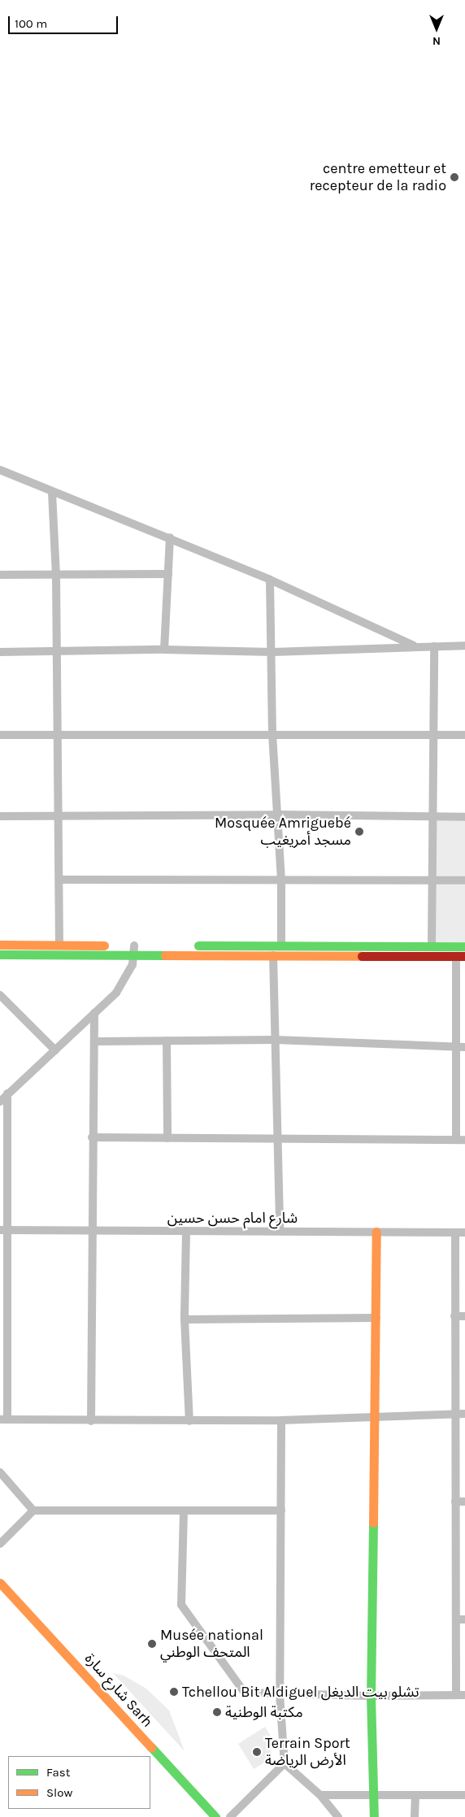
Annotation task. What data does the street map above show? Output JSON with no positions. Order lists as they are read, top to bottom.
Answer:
{
  "streets": {
    "main road": ["شارع سارة Sarh"],
    "street": ["شارع امام حسن حسين"]
  },
  "places": [
    "centre emetteur et recepteur de la radio",
    "Mosquée Amriguebé مسجد أمريغيب",
    "Musée national المتحف الوطني",
    "Tchellou Bit Aldiguel تشلو بيت الديغل",
    "مكتبة الوطنية",
    "Terrain Sport الأرض الرياضة"
  ],
  "legend": ["Fast", "Slow"],
  "scale_bar": "100 m",
  "north": "bottom"
}
